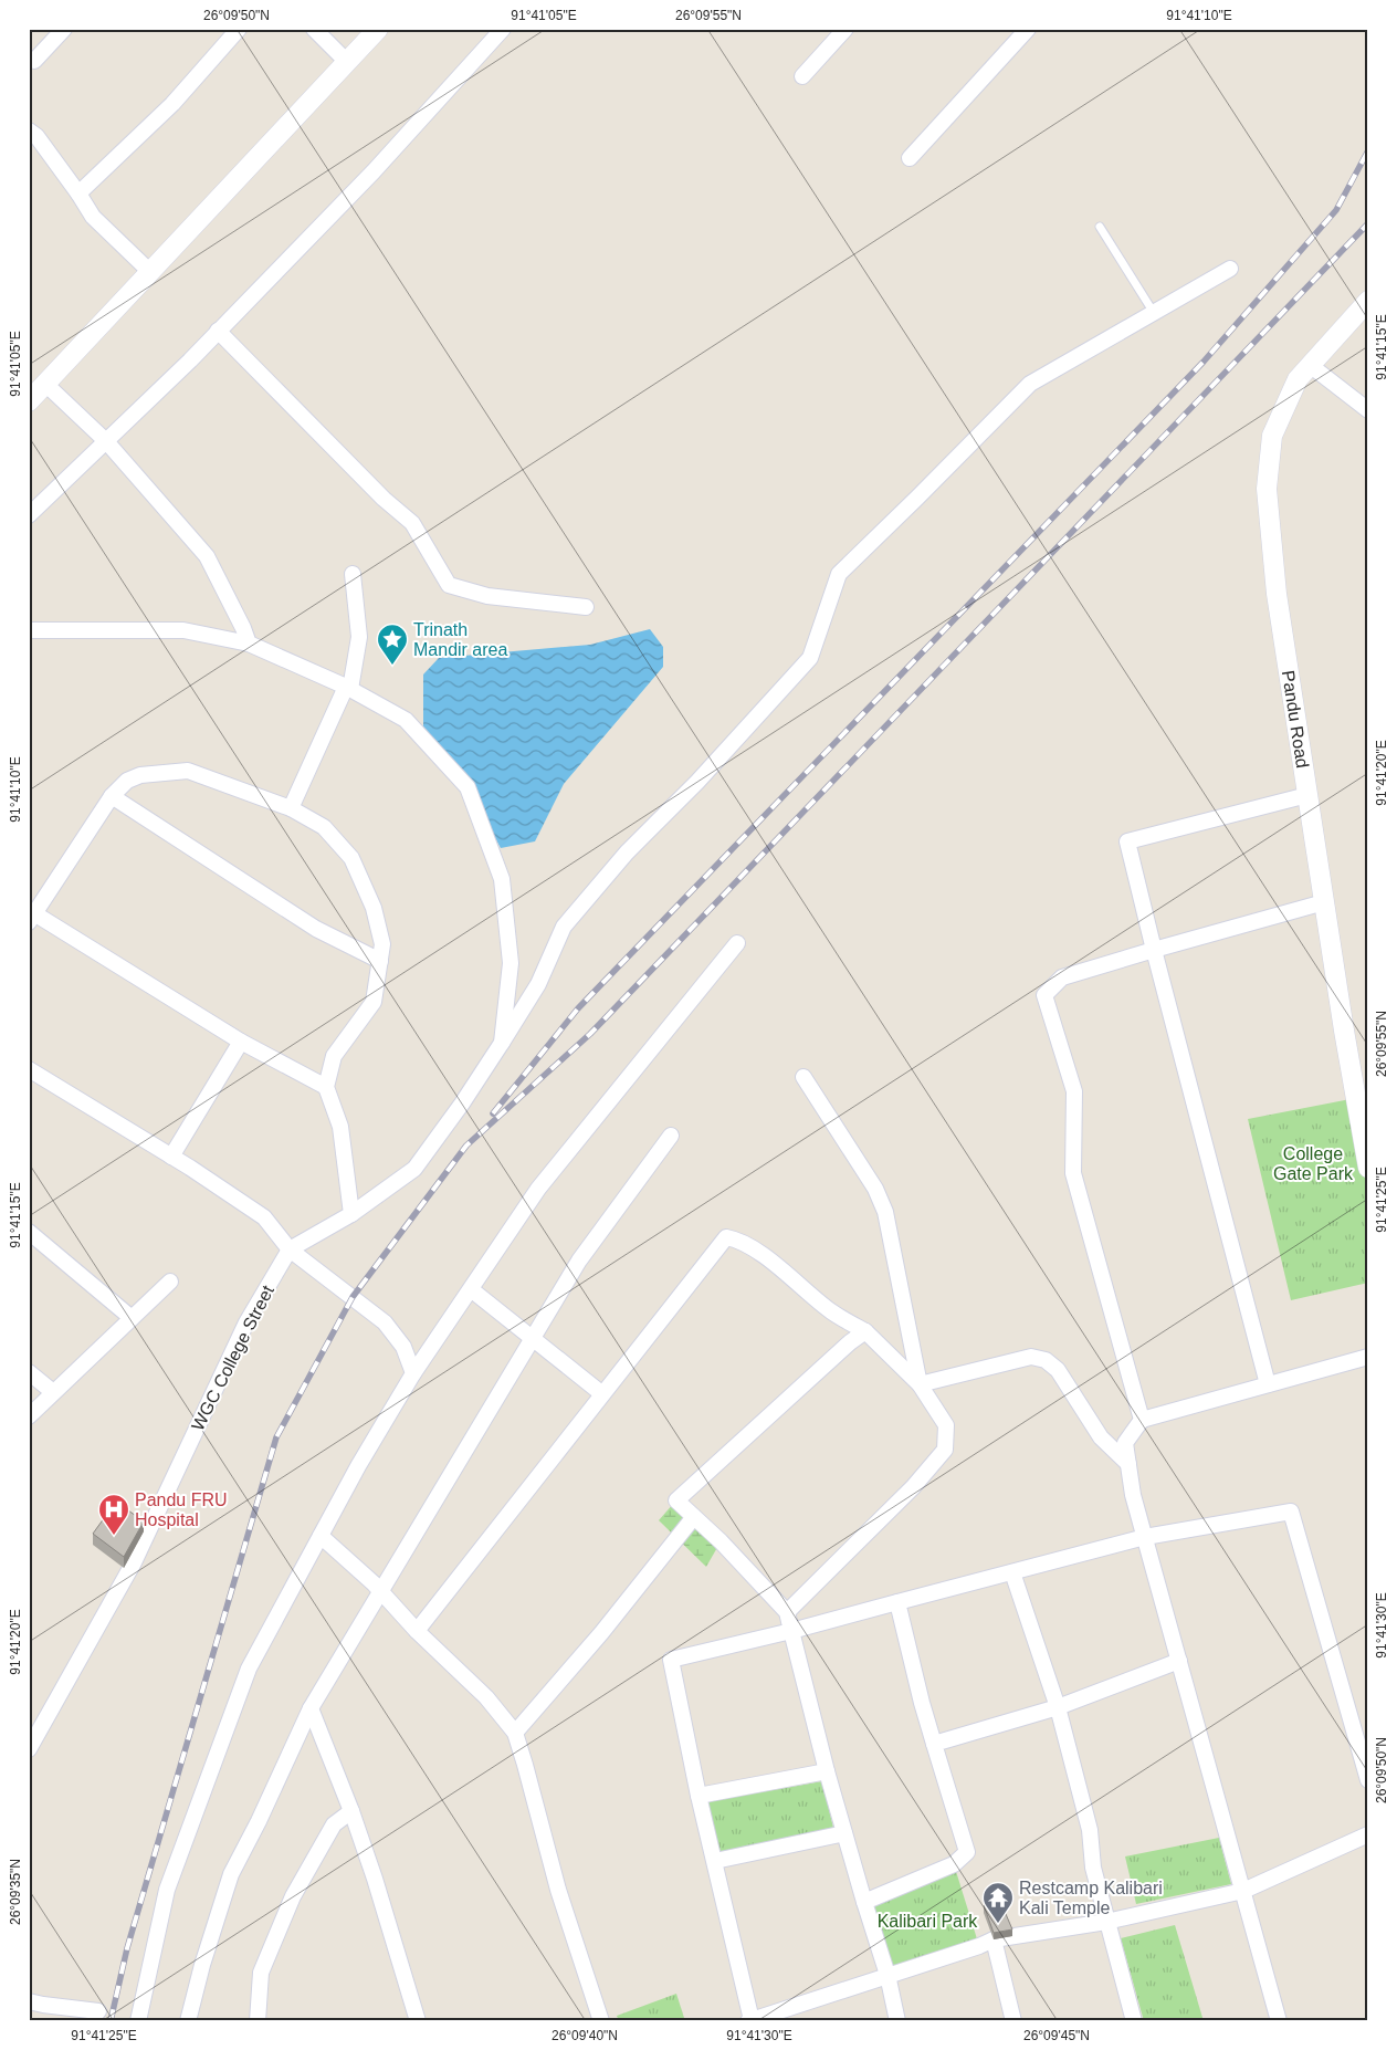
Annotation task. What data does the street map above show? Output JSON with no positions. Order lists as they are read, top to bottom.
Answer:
{
  "streets": {
    "street": ["Pandu Road", "WGC College Street"]
  },
  "parks": ["College Gate Park", "Kalibari Park"],
  "places": {
    "place": ["Trinath Mandir area"],
    "hospital": ["Pandu FRU Hospital"],
    "temple": ["Restcamp Kalibari Kali Temple"]
  },
  "coordinates": [
    "26°09'50\"N",
    "91°41'05\"E",
    "26°09'55\"N",
    "91°41'10\"E",
    "91°41'15\"E",
    "91°41'20\"E",
    "91°41'25\"E",
    "91°41'30\"E",
    "26°09'35\"N",
    "26°09'40\"N",
    "26°09'45\"N"
  ]
}
